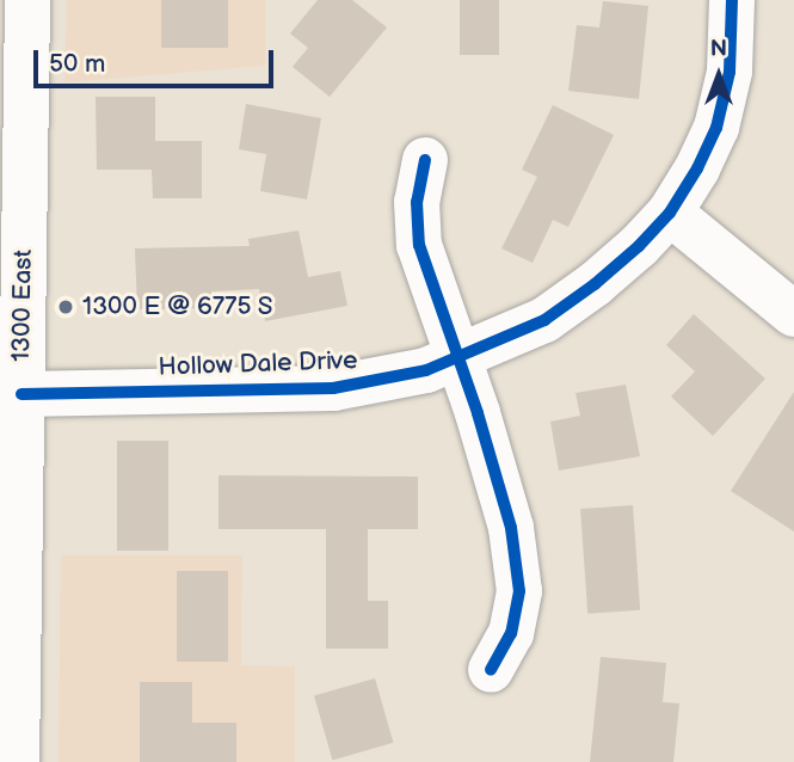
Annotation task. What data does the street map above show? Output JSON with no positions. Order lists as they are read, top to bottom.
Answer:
{
  "streets": {
    "street": ["1300 East", "Hollow Dale Drive"]
  },
  "crossings": [
    ["1300 East", "Hollow Dale Drive"]
  ],
  "places": ["1300 E @ 6775 S"],
  "scale_bar": "50 m",
  "north": "top"
}
